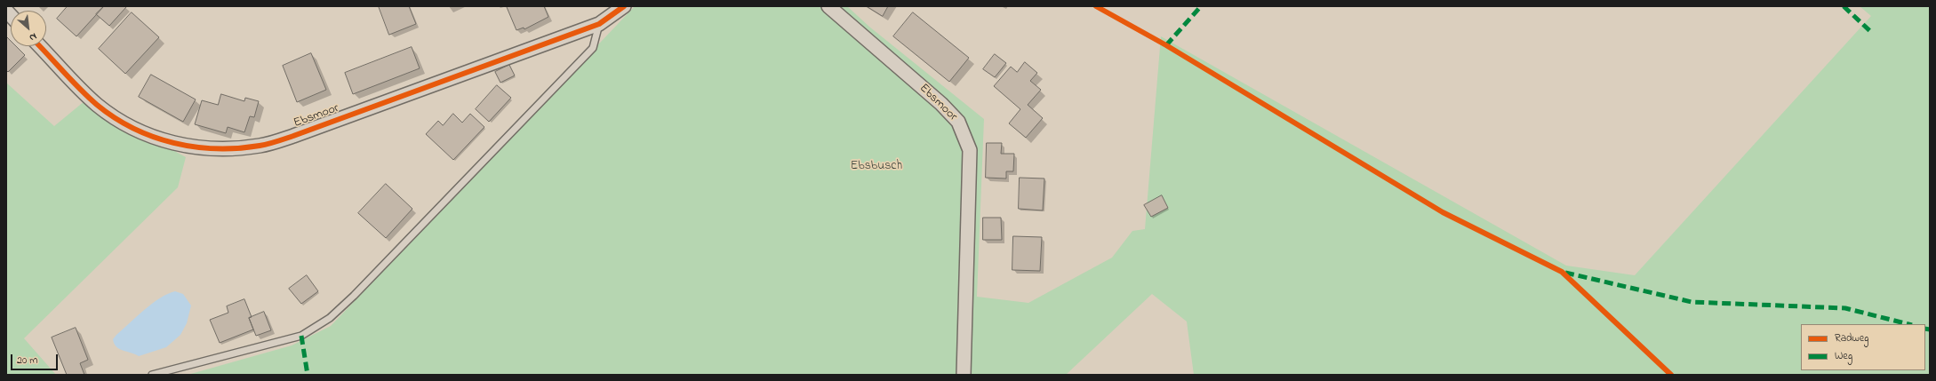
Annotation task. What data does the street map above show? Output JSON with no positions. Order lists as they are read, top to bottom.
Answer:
{
  "streets": {
    "street": ["Ebsmoor"]
  },
  "parks": ["Ebsbusch"],
  "legend": ["Radweg", "Weg"],
  "scale_bar": "20 m",
  "north": "bottom right"
}
